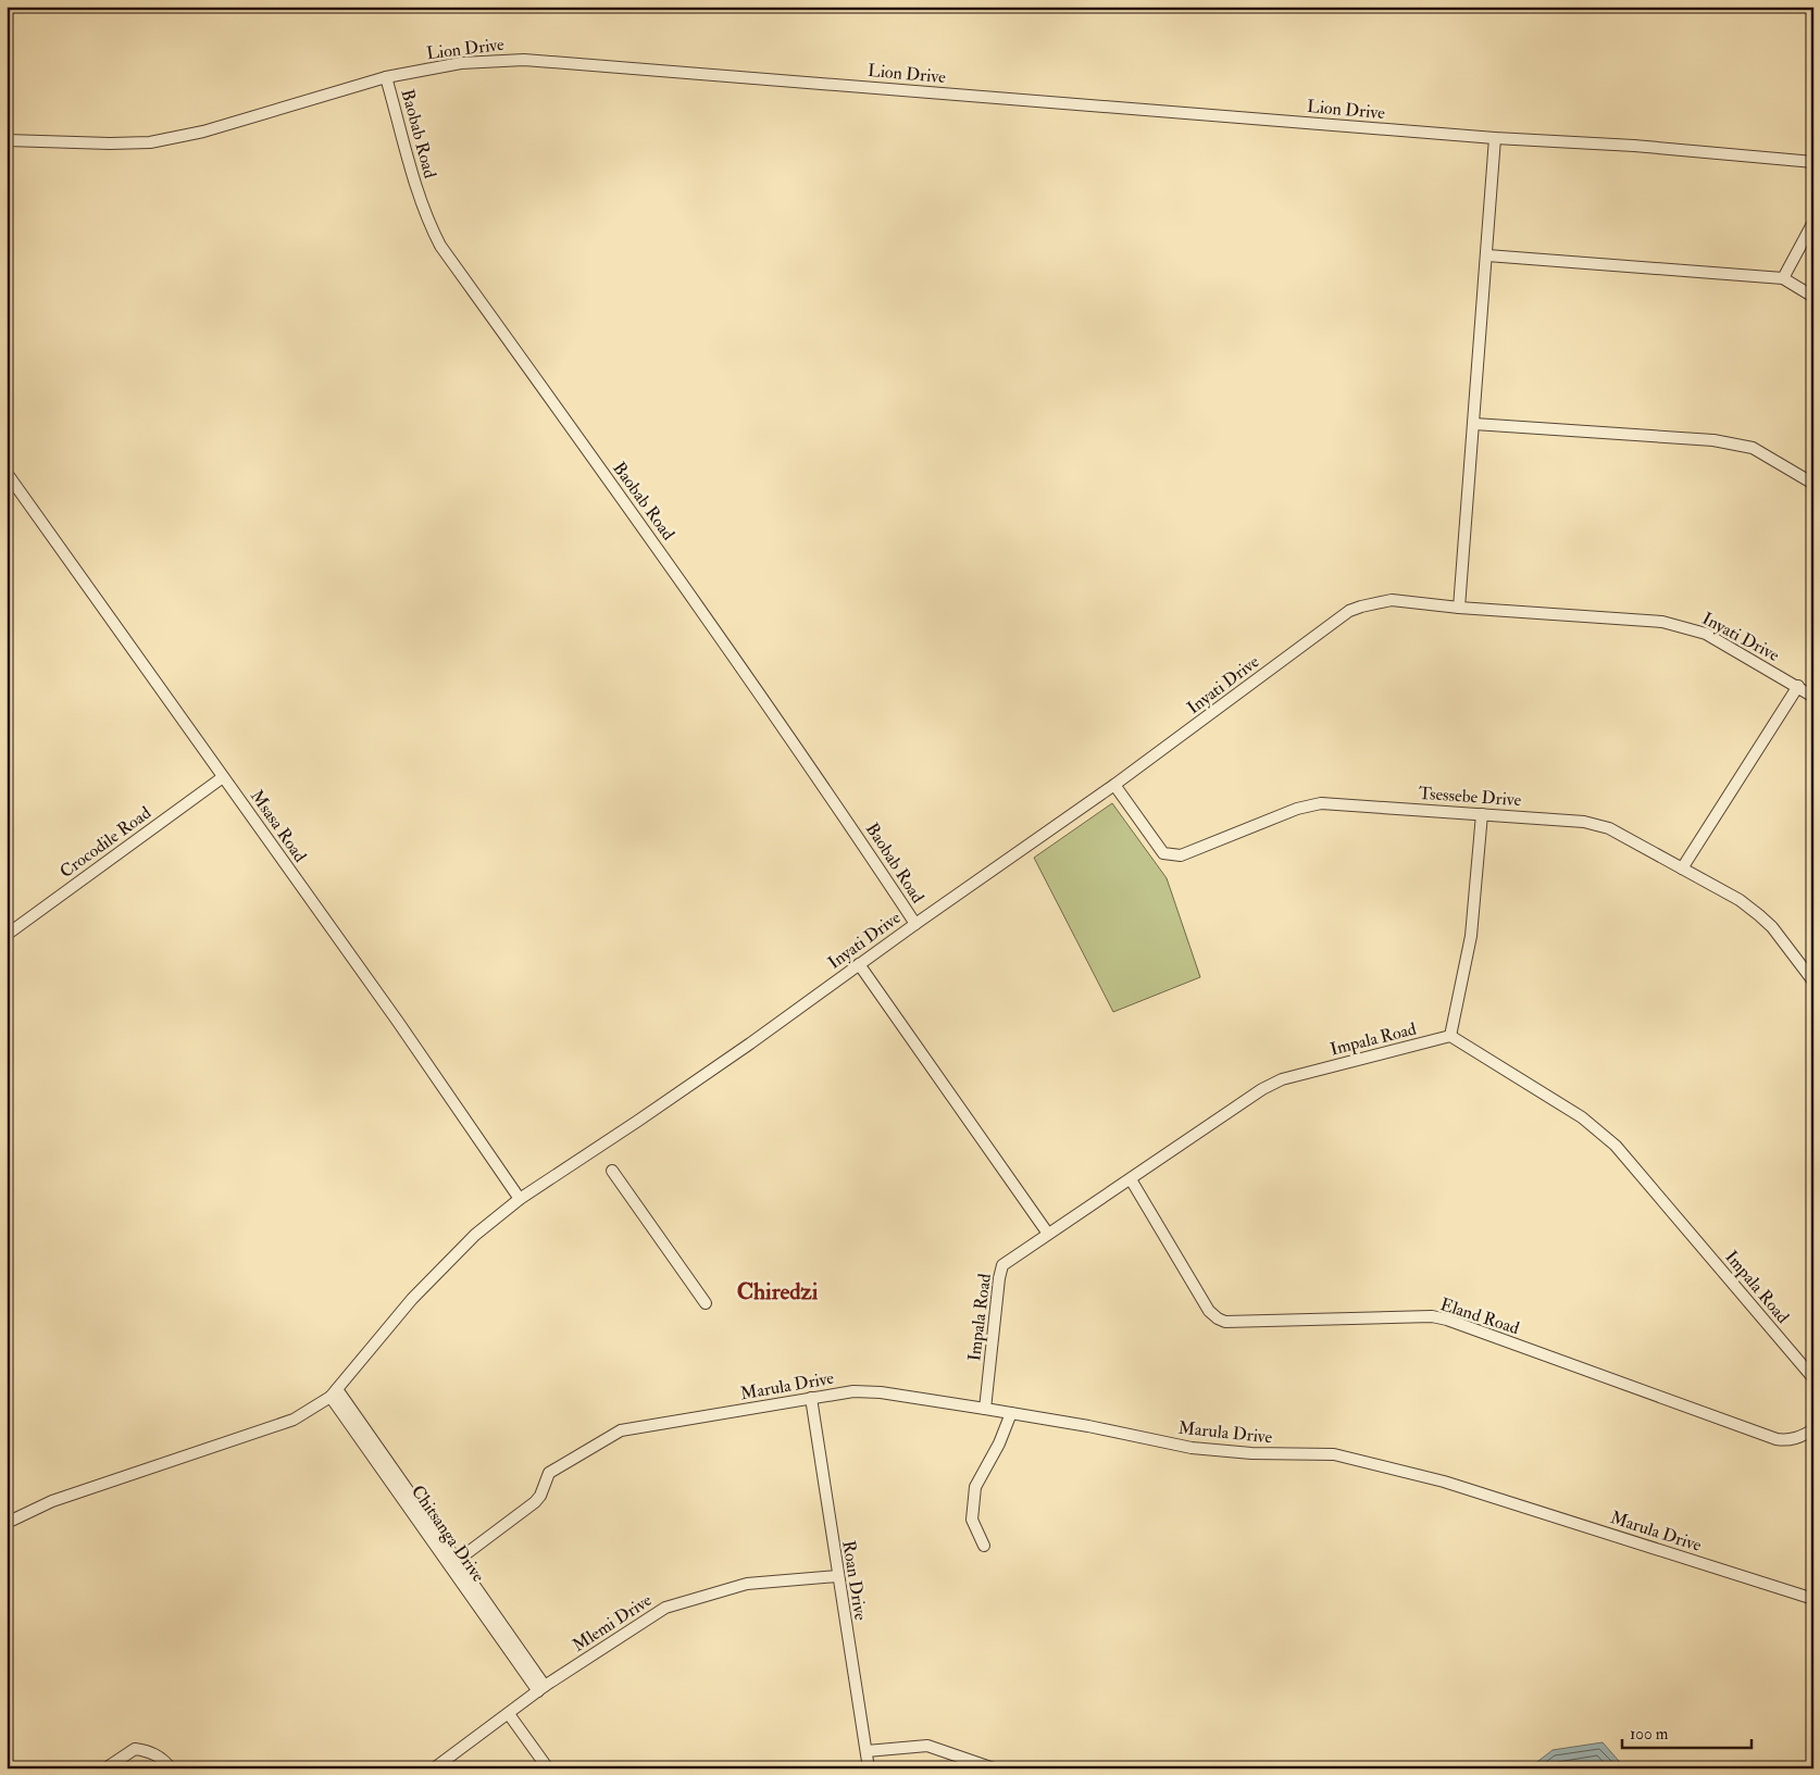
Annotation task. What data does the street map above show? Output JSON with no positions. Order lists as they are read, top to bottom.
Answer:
{
  "streets": {
    "street": [
      "Lion Drive",
      "Baobab Road",
      "Inyati Drive",
      "Tsessebe Drive",
      "Msasa Road",
      "Crocodile Road",
      "Impala Road",
      "Eland Road",
      "Marula Drive",
      "Chitsanga Drive",
      "Roan Drive",
      "Mlemi Drive"
    ]
  },
  "crossings": [
    ["Lion Drive", "Baobab Road"],
    ["Baobab Road", "Inyati Drive"],
    ["Inyati Drive", "Tsessebe Drive"],
    ["Inyati Drive", "Msasa Road"],
    ["Inyati Drive", "Chitsanga Drive"],
    ["Msasa Road", "Crocodile Road"],
    ["Impala Road", "Eland Road"],
    ["Impala Road", "Marula Drive"],
    ["Marula Drive", "Roan Drive"],
    ["Chitsanga Drive", "Mlemi Drive"],
    ["Roan Drive", "Mlemi Drive"]
  ],
  "districts": ["Chiredzi"],
  "scale_bar": "100 m"
}
